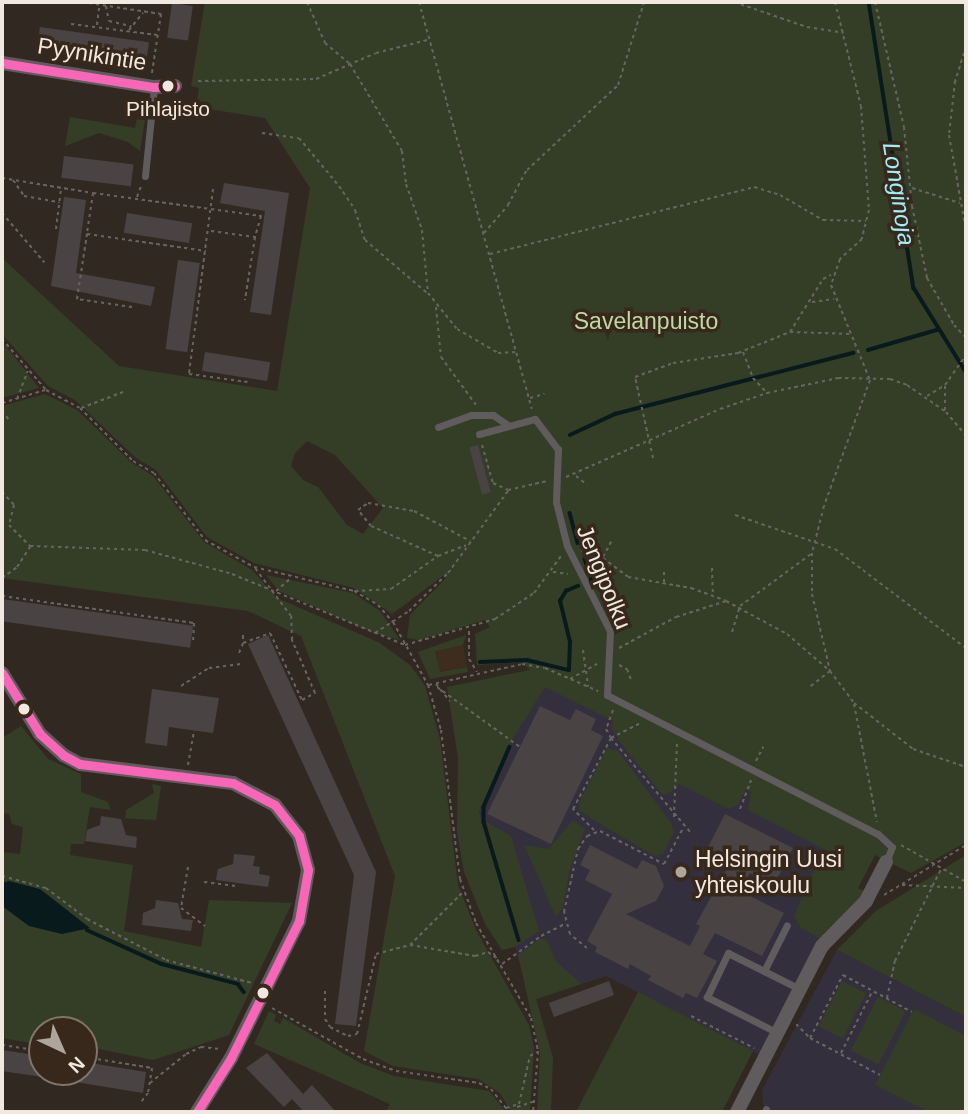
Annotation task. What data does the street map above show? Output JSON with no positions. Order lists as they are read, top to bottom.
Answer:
{
  "streets": {
    "street": ["Pyynikintie"],
    "lane": ["Jengipolku"]
  },
  "water": ["Longinoja"],
  "parks": ["Savelanpuisto"],
  "places": ["Pihlajisto", "Helsingin Uusi yhteiskoulu"],
  "north": "bottom right"
}
